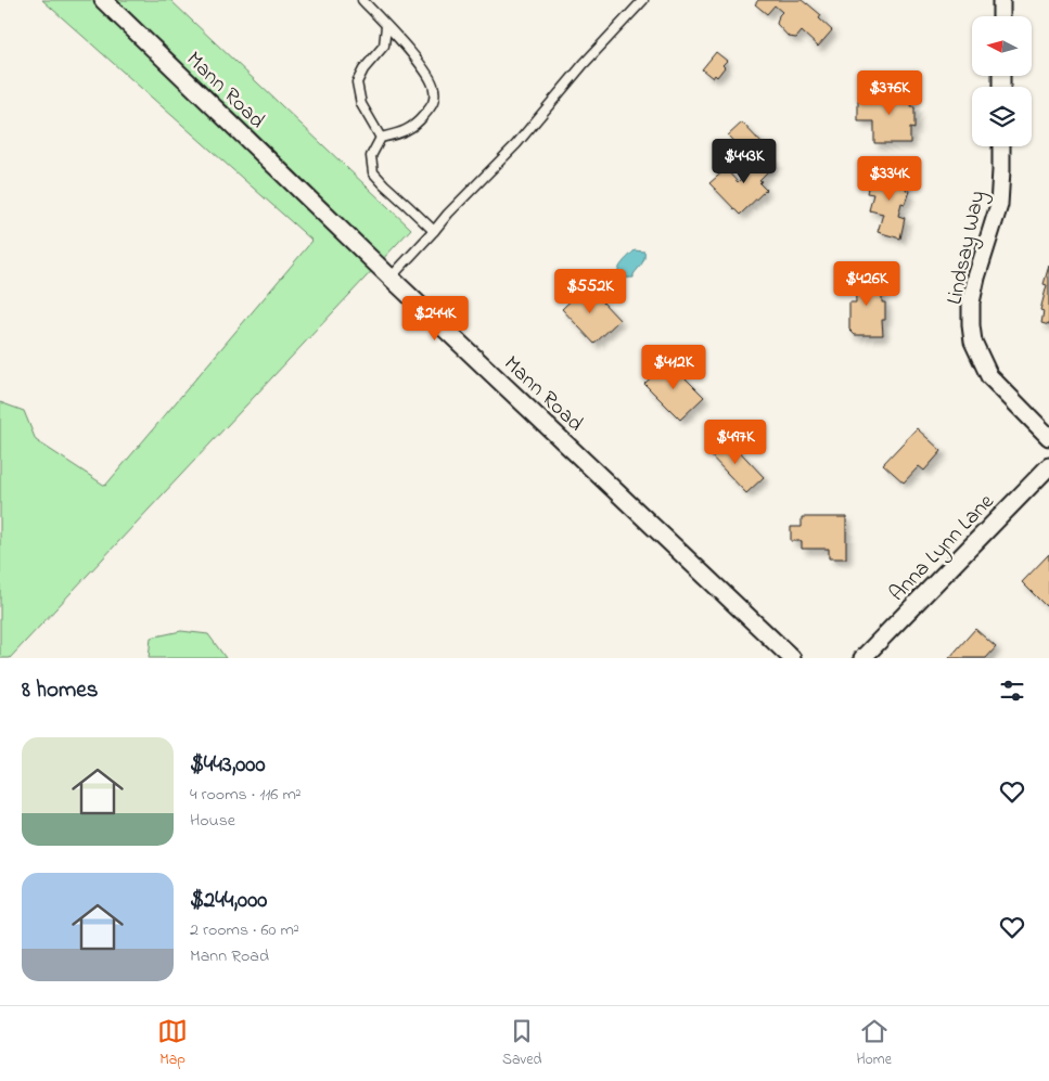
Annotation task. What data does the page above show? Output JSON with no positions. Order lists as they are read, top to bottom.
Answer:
{
  "streets": {
    "street": ["Mann Road", "Lindsay Way", "Anna Lynn Lane"]
  },
  "north": "left",
  "page": {
    "price": [
      "$376K",
      "$443K",
      "$334K",
      "$426K",
      "$552K",
      "$244K",
      "$412K",
      "$497K"
    ],
    "heading": "8 homes",
    "list": [
      {
        "name": "$443,000",
        "note": "4 rooms · 116 m² · House"
      },
      {
        "name": "$244,000",
        "note": "2 rooms · 60 m² · Mann Road"
      }
    ],
    "tabs": ["Map", "Saved", "Home"]
  }
}
